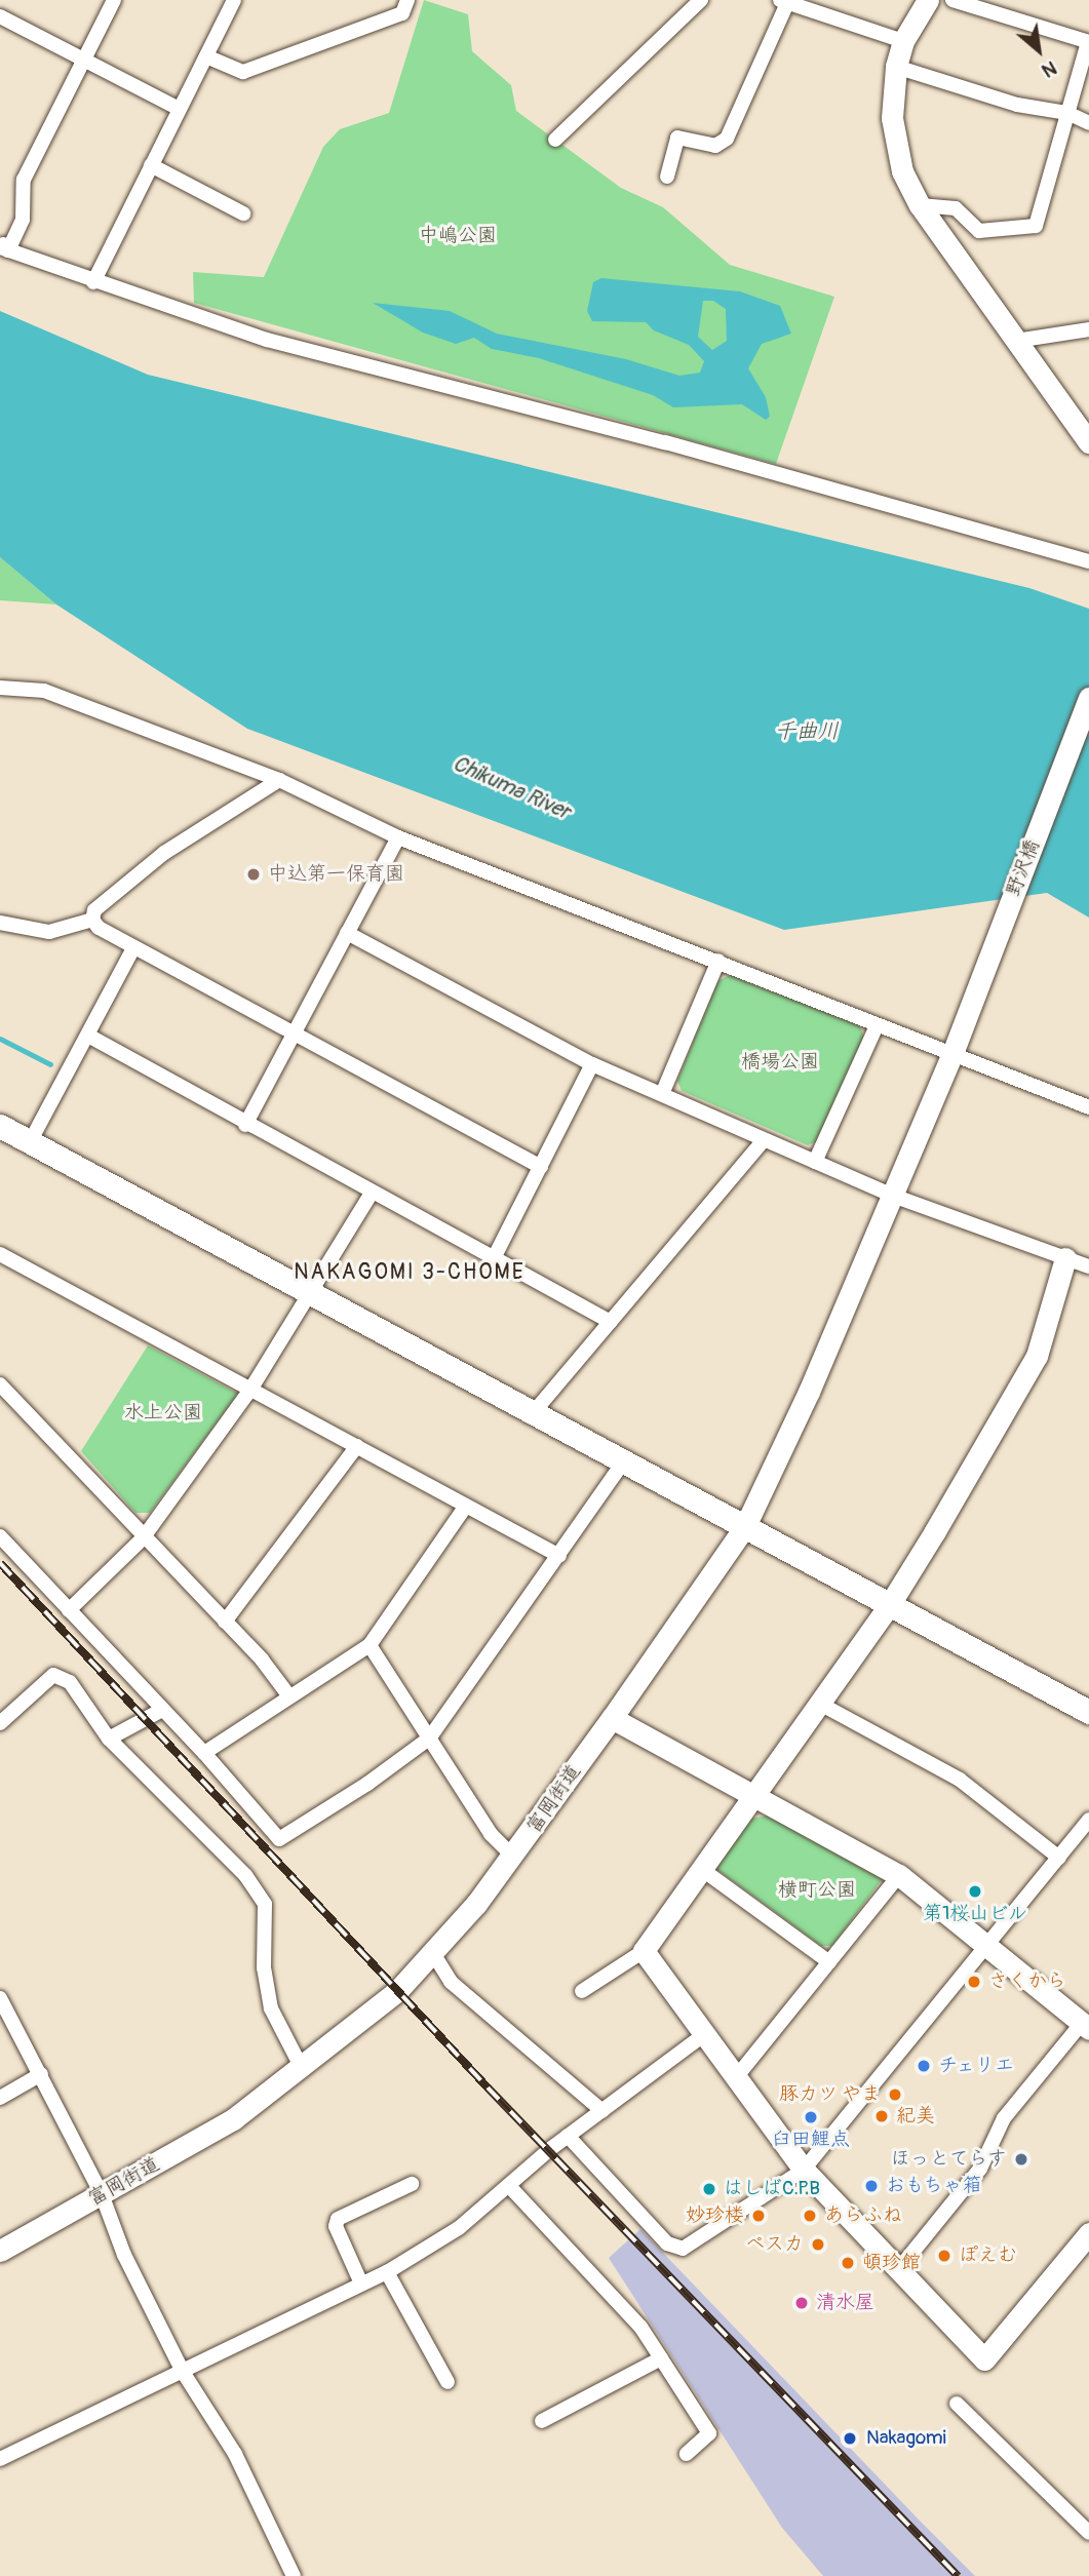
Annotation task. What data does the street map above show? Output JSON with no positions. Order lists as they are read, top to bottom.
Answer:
{
  "streets": {
    "street": ["野沢橋", "富岡街道"]
  },
  "crossings": [
    ["野沢橋", "富岡街道"]
  ],
  "districts": ["NAKAGOMI 3-CHOME"],
  "water": ["千曲川", "Chikuma River"],
  "parks": [
    "中嶋公園",
    "橋場公園",
    "水上公園",
    "横町公園"
  ],
  "places": [
    "中込第一保育園",
    "第1桜山ビル",
    "さくから",
    "チェリエ",
    "豚カツ やま",
    "紀美",
    "臼田鯉点",
    "ほっとてらす",
    "おもちゃ箱",
    "はしばC.P.B",
    "妙珍楼",
    "あらふね",
    "ペスカ",
    "ぽえむ",
    "頓珍館",
    "清水屋",
    "Nakagomi"
  ],
  "north": "bottom right"
}
